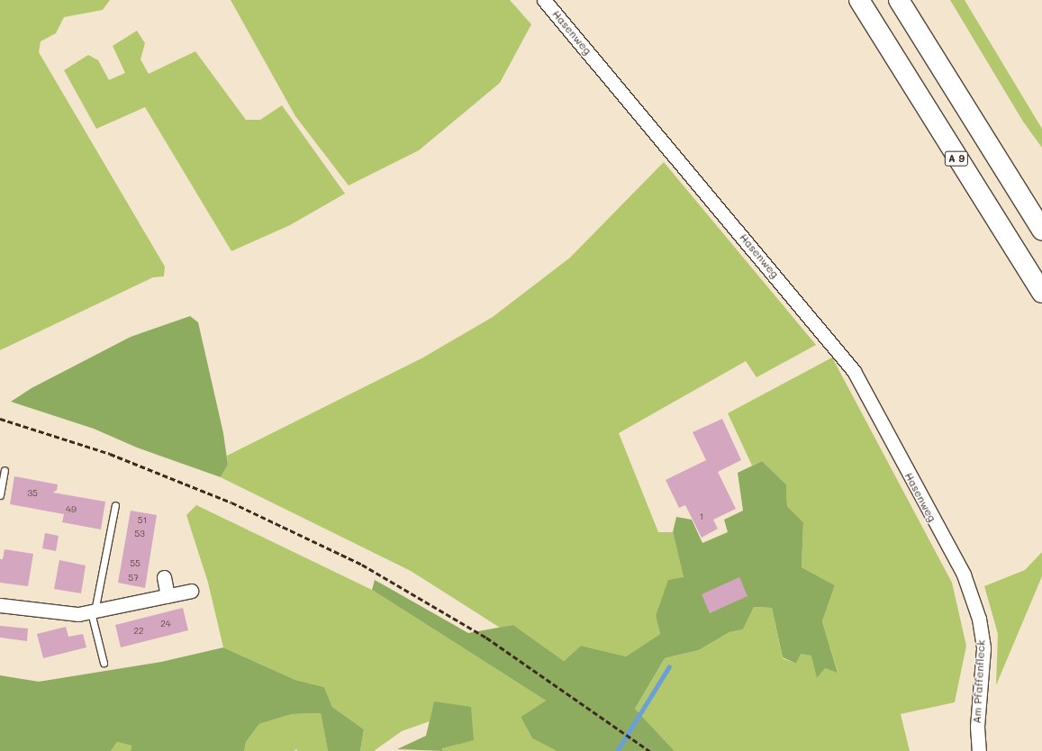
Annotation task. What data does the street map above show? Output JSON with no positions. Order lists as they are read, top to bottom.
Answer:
{
  "streets": {
    "highway": ["A 9"],
    "street": ["Hasenweg", "Am Pfaffenfleck"]
  },
  "crossings": [
    ["Hasenweg", "Am Pfaffenfleck"]
  ],
  "house_numbers": [
    "35",
    "49",
    "1",
    "51",
    "53",
    "55",
    "57",
    "24",
    "22"
  ]
}
